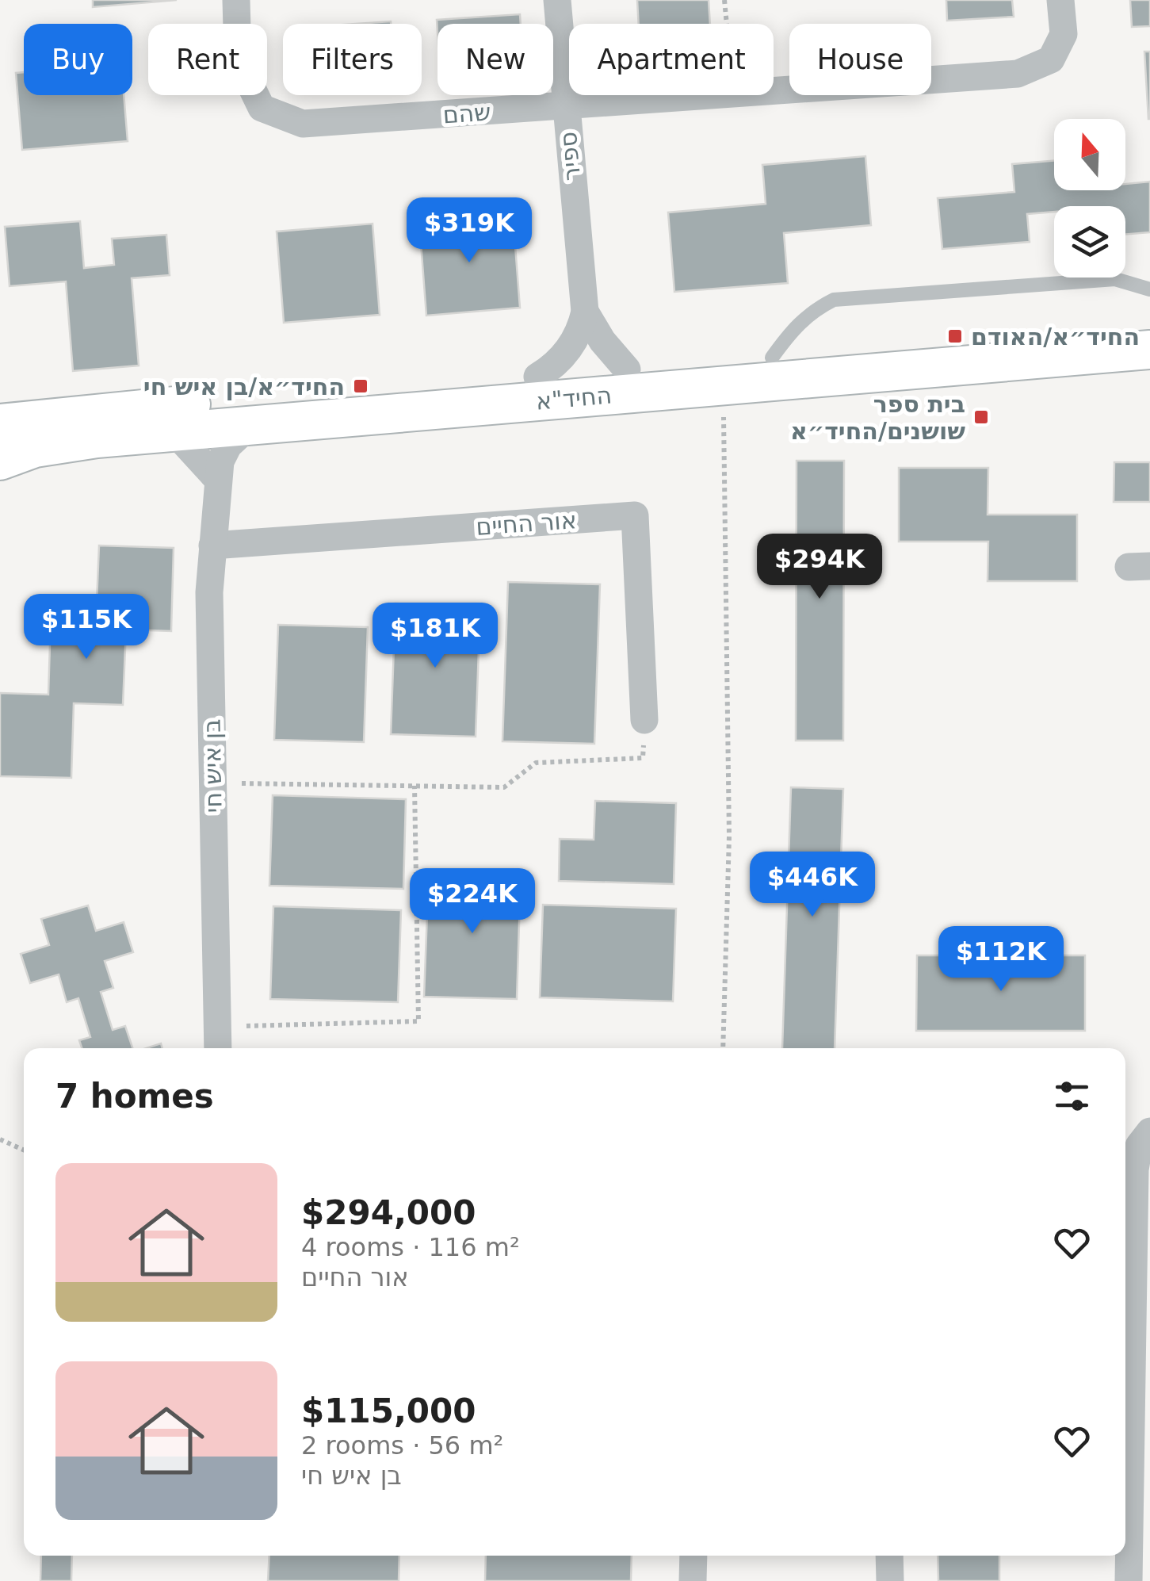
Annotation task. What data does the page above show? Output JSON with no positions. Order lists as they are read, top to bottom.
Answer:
{
  "streets": {
    "street": [
      "שהם",
      "ספיר",
      "החיד\"א",
      "אור החיים",
      "בן איש חי"
    ]
  },
  "crossings": [
    ["שהם", "ספיר"],
    ["ספיר", "החיד\"א"],
    ["החיד\"א", "בן איש חי"],
    ["אור החיים", "בן איש חי"]
  ],
  "places": {
    "transit": ["החיד״א/האודם", "החיד״א/בן איש חי", "בית ספר שושנים/החיד״א"]
  },
  "north": "top",
  "page": {
    "chip": [
      "Buy",
      "Rent",
      "Filters",
      "New",
      "Apartment",
      "House"
    ],
    "price": [
      "$319K",
      "$294K",
      "$115K",
      "$181K",
      "$446K",
      "$224K",
      "$112K"
    ],
    "heading": "7 homes",
    "list": [
      {
        "name": "$294,000",
        "note": "4 rooms · 116 m² · אור החיים"
      },
      {
        "name": "$115,000",
        "note": "2 rooms · 56 m² · בן איש חי"
      }
    ]
  }
}
